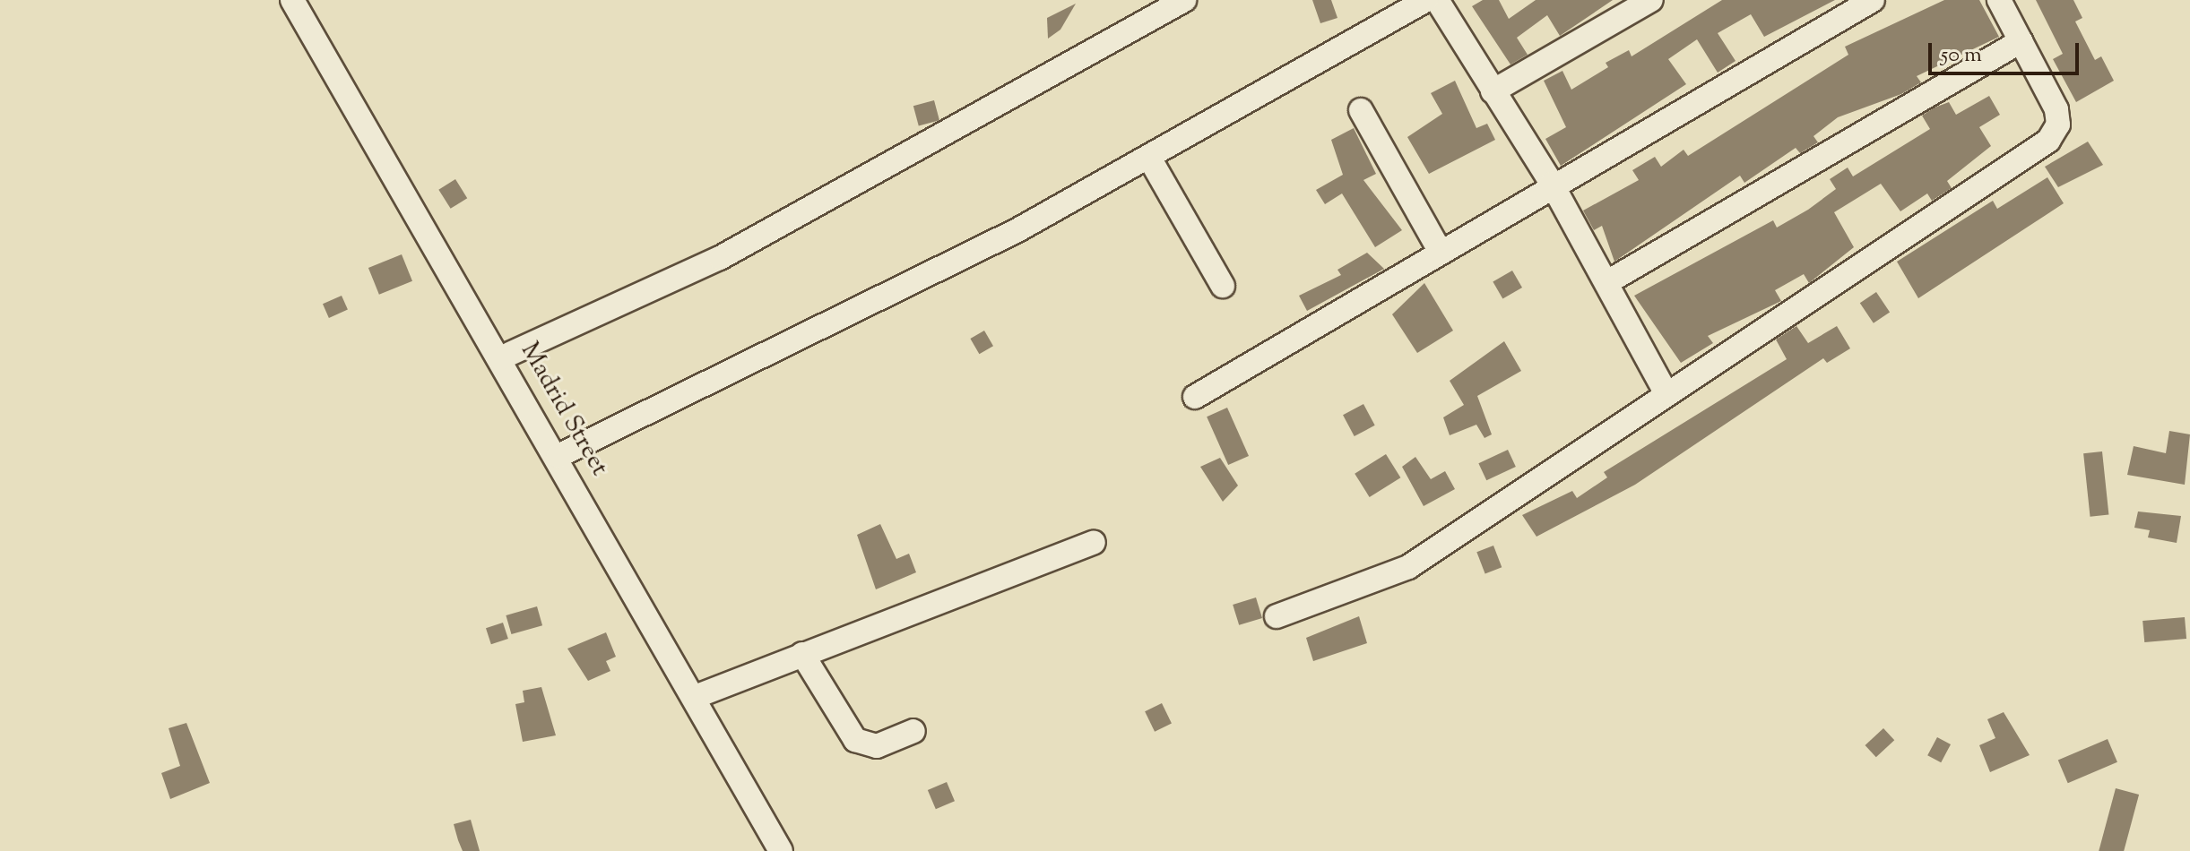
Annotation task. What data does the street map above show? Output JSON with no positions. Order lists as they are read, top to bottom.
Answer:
{
  "streets": {
    "street": ["Madrid Street"]
  },
  "scale_bar": "50 m"
}
